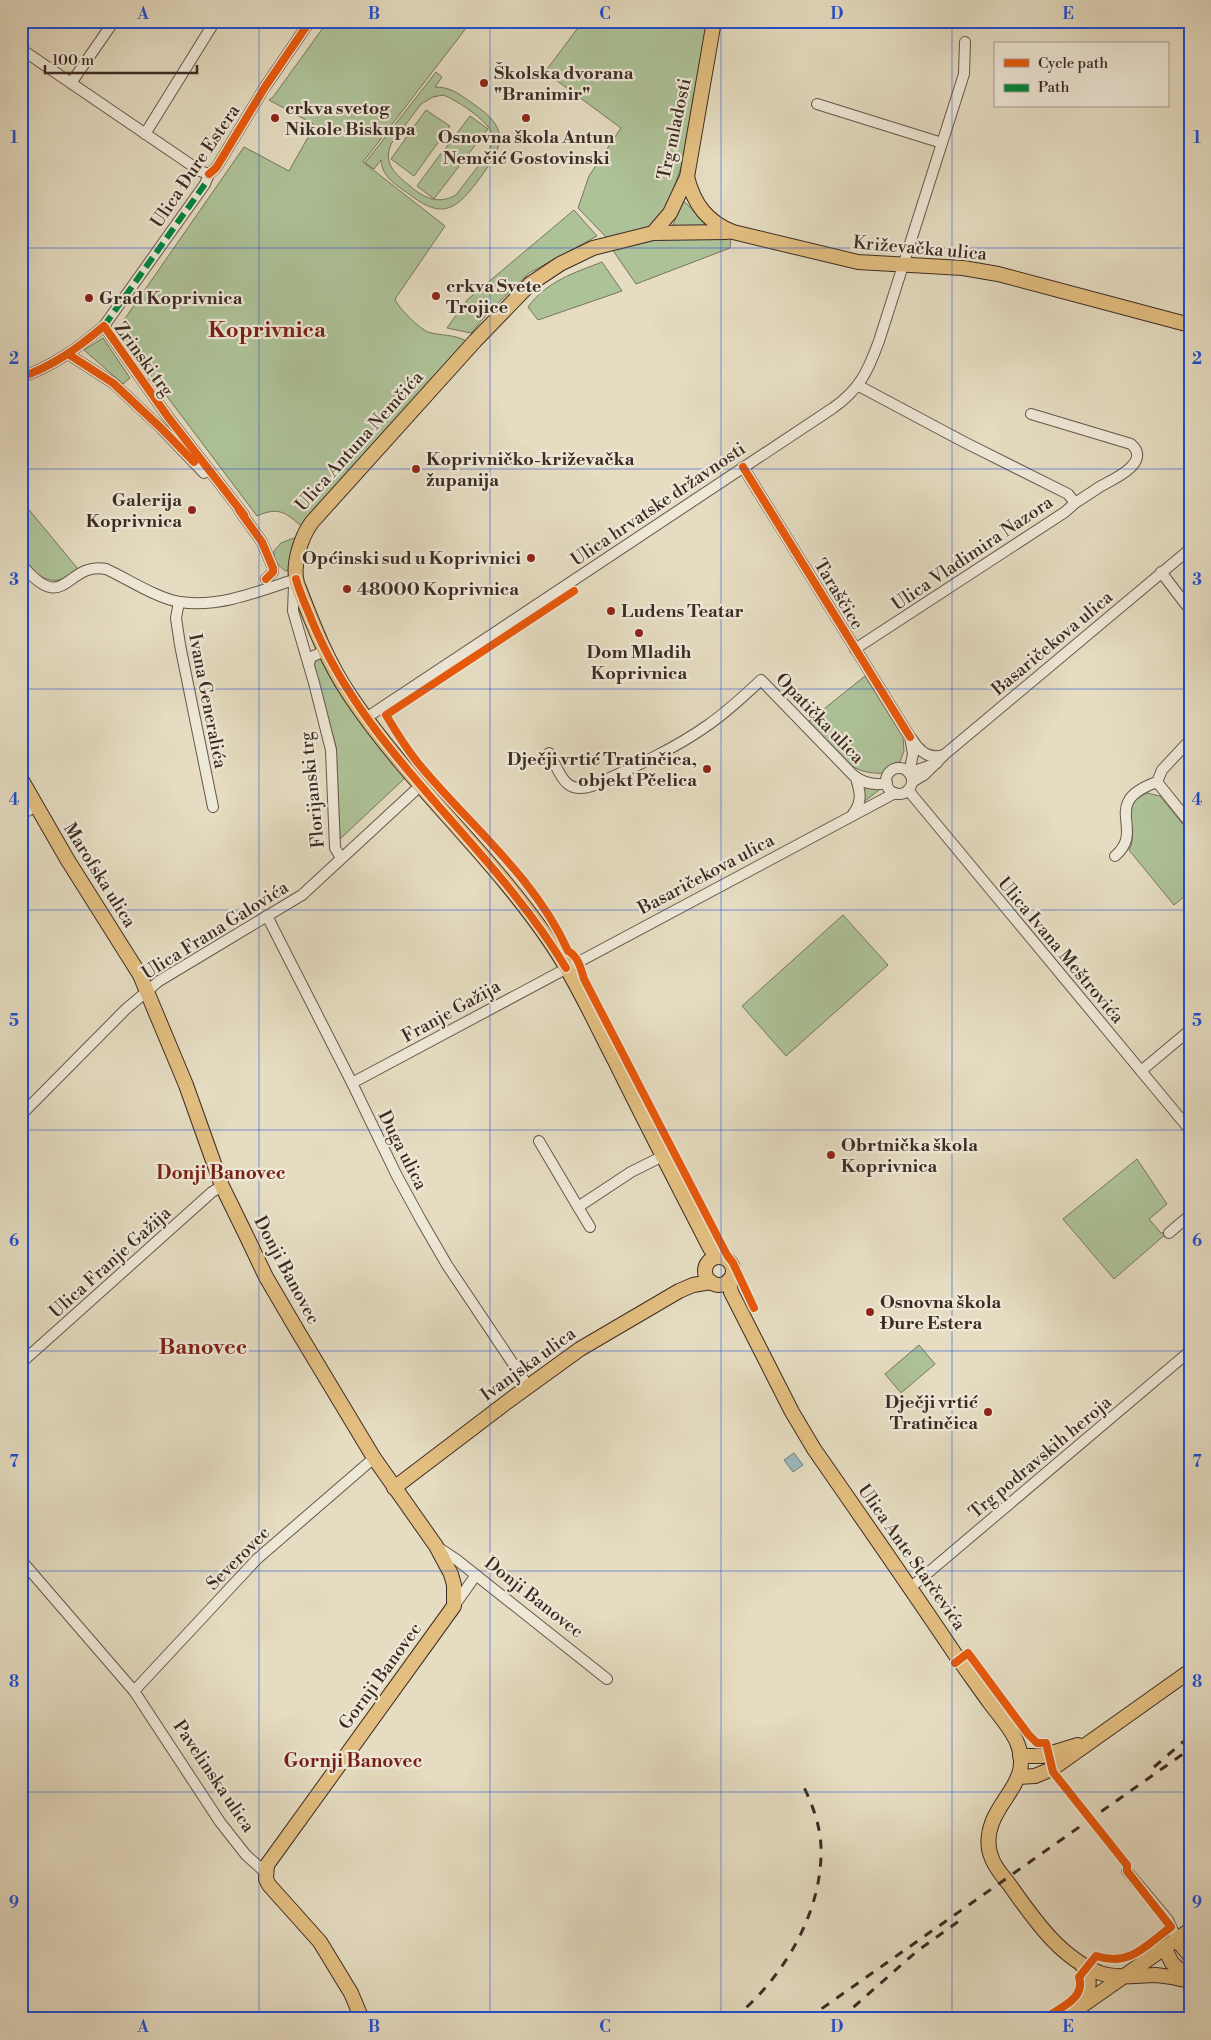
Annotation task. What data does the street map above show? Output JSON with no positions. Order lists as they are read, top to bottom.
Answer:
{
  "streets": {
    "main road": [
      "Trg mladosti",
      "Križevačka ulica",
      "Ulica Antuna Nemčića",
      "Marofska ulica",
      "Donji Banovec",
      "Ivanjska ulica",
      "Ulica Ante Starčevića",
      "Gornji Banovec",
      "Pavelinska ulica"
    ],
    "street": [
      "Ulica Đure Estera",
      "Zrinski trg",
      "Ulica hrvatske državnosti",
      "Ulica Vladimira Nazora",
      "Taraščice",
      "Basaričekova ulica",
      "Ivana Generalića",
      "Opatička ulica",
      "Florijanski trg",
      "Ulica Frana Galovića",
      "Ulica Ivana Meštrovića",
      "Franje Gažija",
      "Duga ulica",
      "Ulica Franje Gažija",
      "Trg podravskih heroja",
      "Severovec"
    ]
  },
  "crossings": [
    ["Trg mladosti", "Križevačka ulica"],
    ["Trg mladosti", "Ulica Antuna Nemčića"],
    ["Ulica Đure Estera", "Zrinski trg"],
    ["Križevačka ulica", "Ulica Antuna Nemčića"],
    ["Križevačka ulica", "Ulica hrvatske državnosti"],
    ["Ulica Antuna Nemčića", "Florijanski trg"],
    ["Ulica hrvatske državnosti", "Ulica Vladimira Nazora"],
    ["Ulica hrvatske državnosti", "Taraščice"],
    ["Ulica Vladimira Nazora", "Taraščice"],
    ["Taraščice", "Basaričekova ulica"],
    ["Taraščice", "Ulica Ivana Meštrovića"],
    ["Basaričekova ulica", "Opatička ulica"],
    ["Basaričekova ulica", "Ulica Ivana Meštrovića"],
    ["Basaričekova ulica", "Franje Gažija"],
    ["Florijanski trg", "Ulica Frana Galovića"],
    ["Marofska ulica", "Ulica Frana Galovića"],
    ["Marofska ulica", "Donji Banovec"],
    ["Ulica Frana Galovića", "Duga ulica"],
    ["Ulica Frana Galovića", "Donji Banovec"],
    ["Franje Gažija", "Duga ulica"],
    ["Duga ulica", "Ivanjska ulica"],
    ["Ulica Franje Gažija", "Donji Banovec"],
    ["Donji Banovec", "Ivanjska ulica"],
    ["Donji Banovec", "Severovec"],
    ["Donji Banovec", "Gornji Banovec"],
    ["Ivanjska ulica", "Ulica Ante Starčevića"],
    ["Trg podravskih heroja", "Ulica Ante Starčevića"],
    ["Severovec", "Pavelinska ulica"],
    ["Gornji Banovec", "Pavelinska ulica"]
  ],
  "districts": [
    "Koprivnica",
    "Donji Banovec",
    "Banovec",
    "Gornji Banovec"
  ],
  "places": [
    "Školska dvorana \"Branimir\"",
    "crkva svetog Nikole Biskupa",
    "Osnovna škola Antun Nemčić Gostovinski",
    "crkva Svete Trojice",
    "Grad Koprivnica",
    "Koprivničko-križevačka županija",
    "Galerija Koprivnica",
    "Općinski sud u Koprivnici",
    "48000 Koprivnica",
    "Ludens Teatar",
    "Dom Mladih Koprivnica",
    "Dječji vrtić Tratinčica, objekt Pčelica",
    "Obrtnička škola Koprivnica",
    "Osnovna škola Đure Estera",
    "Dječji vrtić Tratinčica"
  ],
  "legend": ["Cycle path", "Path"],
  "scale_bar": "100 m",
  "grid": {
    "columns": [
      "A",
      "B",
      "C",
      "D",
      "E"
    ],
    "rows": [
      "1",
      "2",
      "3",
      "4",
      "5",
      "6",
      "7",
      "8",
      "9"
    ]
  }
}
